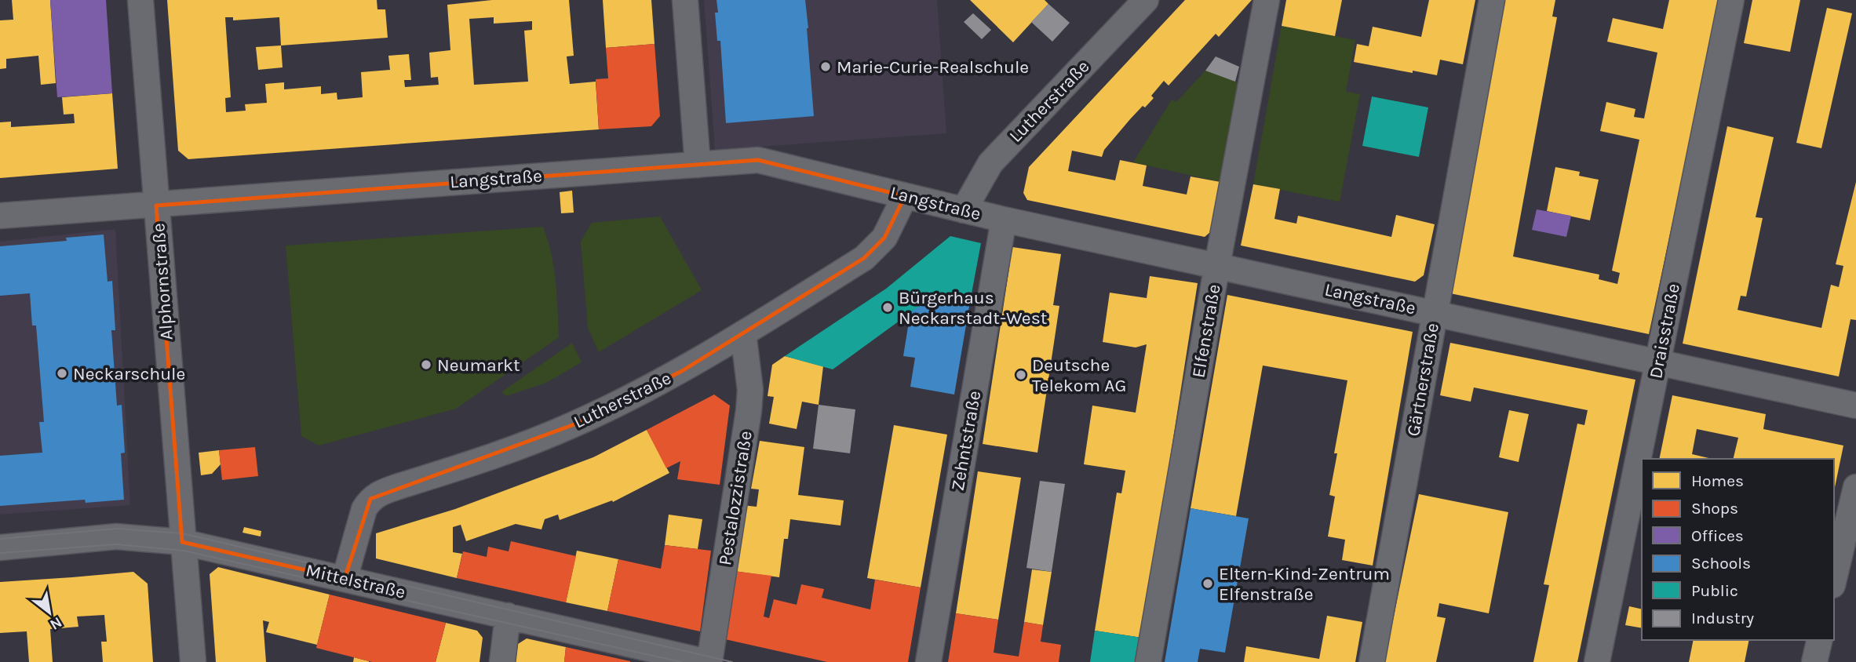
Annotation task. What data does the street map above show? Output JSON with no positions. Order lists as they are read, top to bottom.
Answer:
{
  "streets": {
    "street": [
      "Lutherstraße",
      "Langstraße",
      "Alphornstraße",
      "Elfenstraße",
      "Draisstraße",
      "Gärtnerstraße",
      "Zehntstraße",
      "Pestalozzistraße",
      "Mittelstraße"
    ]
  },
  "crossings": [
    ["Lutherstraße", "Langstraße"],
    ["Lutherstraße", "Pestalozzistraße"],
    ["Lutherstraße", "Mittelstraße"],
    ["Langstraße", "Alphornstraße"],
    ["Langstraße", "Elfenstraße"],
    ["Langstraße", "Draisstraße"],
    ["Langstraße", "Gärtnerstraße"],
    ["Langstraße", "Zehntstraße"],
    ["Alphornstraße", "Mittelstraße"],
    ["Pestalozzistraße", "Mittelstraße"]
  ],
  "places": [
    "Marie-Curie-Realschule",
    "Bürgerhaus Neckarstadt-West",
    "Neumarkt",
    "Neckarschule",
    "Deutsche Telekom AG",
    "Eltern-Kind-Zentrum Elfenstraße"
  ],
  "legend": [
    "Homes",
    "Shops",
    "Offices",
    "Schools",
    "Public",
    "Industry"
  ],
  "north": "bottom right"
}
